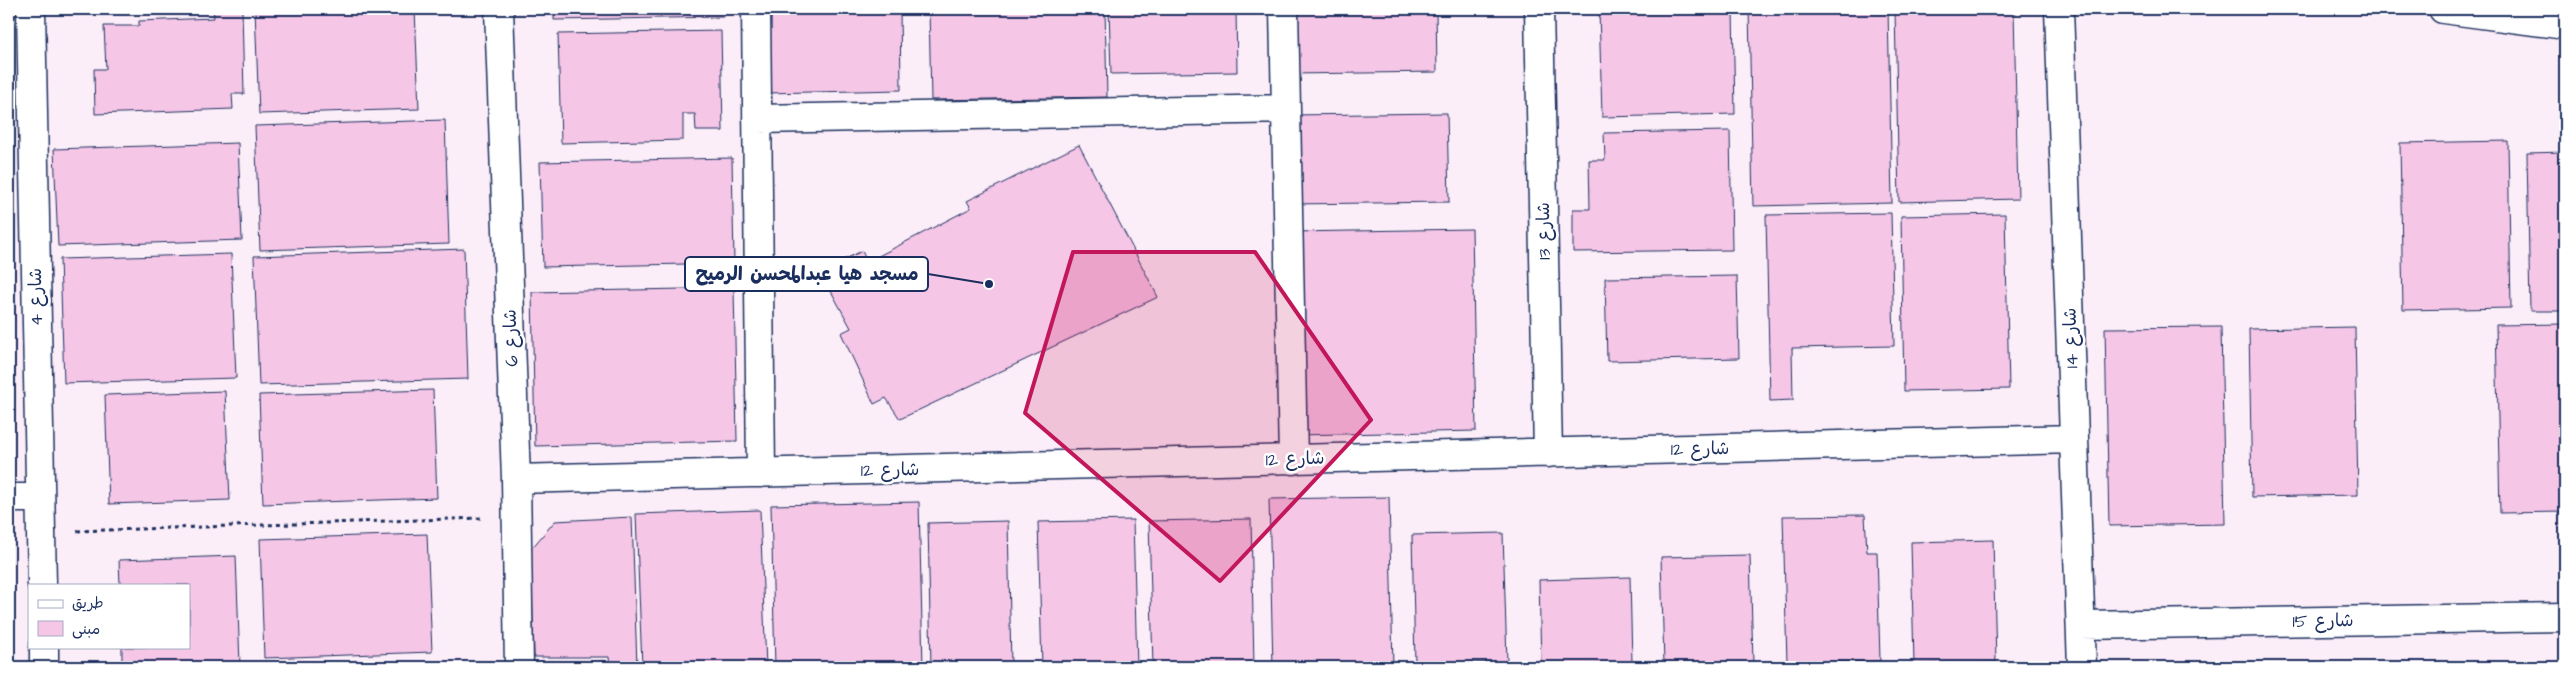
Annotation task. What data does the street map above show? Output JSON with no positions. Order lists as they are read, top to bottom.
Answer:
{
  "streets": {
    "street": [
      "شارع 13",
      "شارع 4",
      "شارع 6",
      "شارع 14",
      "شارع 12",
      "شارع 15"
    ]
  },
  "crossings": [
    ["شارع 13", "شارع 12"],
    ["شارع 6", "شارع 12"],
    ["شارع 14", "شارع 12"],
    ["شارع 14", "شارع 15"]
  ],
  "places": ["مسجد هيا عبدالمحسن الرميح"],
  "legend": ["طريق", "مبنى"]
}
